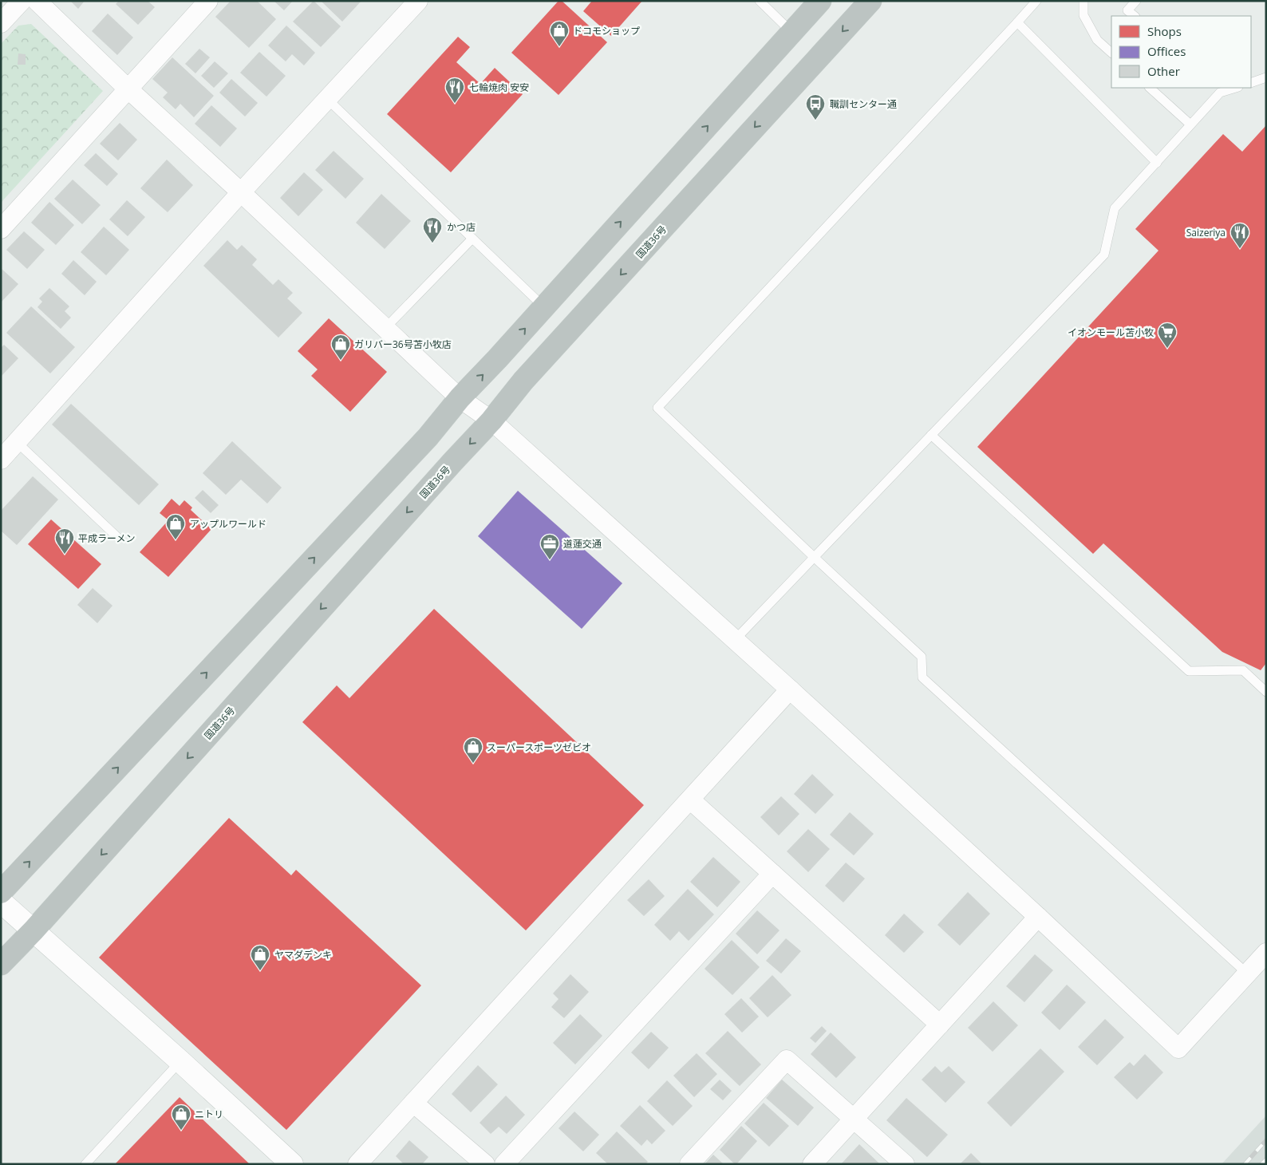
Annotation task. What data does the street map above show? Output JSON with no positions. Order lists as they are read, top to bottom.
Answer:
{
  "streets": {
    "highway": ["国道36号"]
  },
  "places": {
    "shop": [
      "ドコモショップ",
      "ガリバー36号苫小牧店",
      "アップルワールド",
      "スーパースポーツゼビオ",
      "ヤマダデンキ",
      "ニトリ"
    ],
    "restaurant": [
      "七輪焼肉 安安",
      "かつ店",
      "Saizeriya",
      "平成ラーメン"
    ],
    "bus stop": ["職訓センター通"],
    "supermarket": ["イオンモール苫小牧"],
    "office": ["道蓮交通"]
  },
  "legend": ["Shops", "Offices", "Other"]
}
